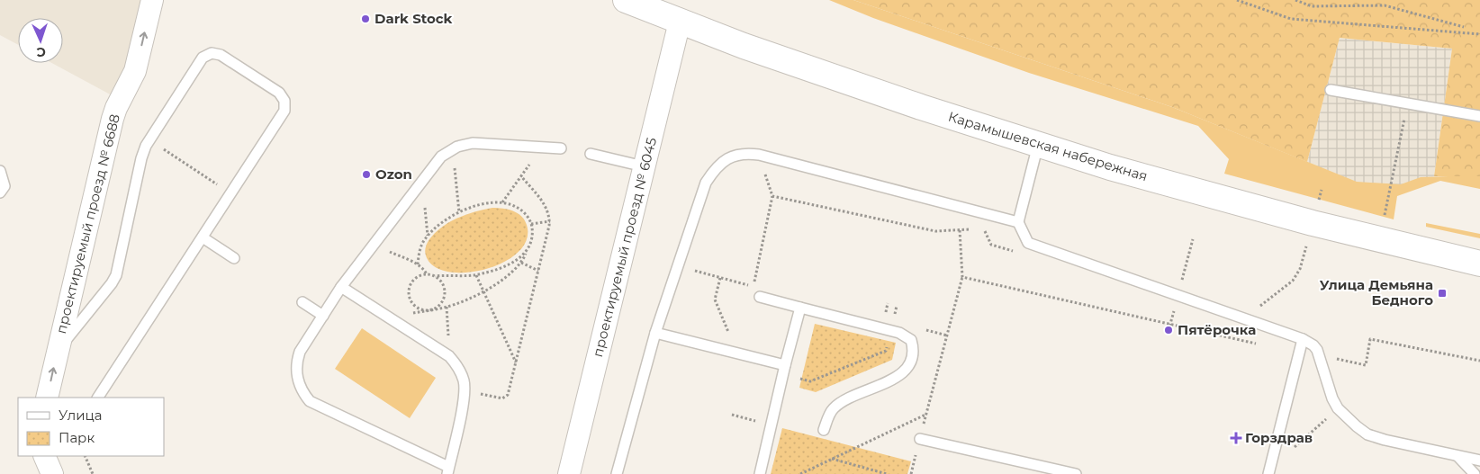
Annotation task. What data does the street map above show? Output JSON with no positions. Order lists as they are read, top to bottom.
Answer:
{
  "streets": {
    "street": ["Карамышевская набережная", "проектируемый проезд № 6688", "проектируемый проезд № 6045"]
  },
  "crossings": [
    ["Карамышевская набережная", "проектируемый проезд № 6045"]
  ],
  "one_way": ["проектируемый проезд № 6688"],
  "places": {
    "other": ["Dark Stock", "Ozon", "Пятёрочка"],
    "transit": ["Улица Демьяна Бедного"],
    "health": ["Горздрав"]
  },
  "legend": ["Улица", "Парк"],
  "north": "bottom"
}
